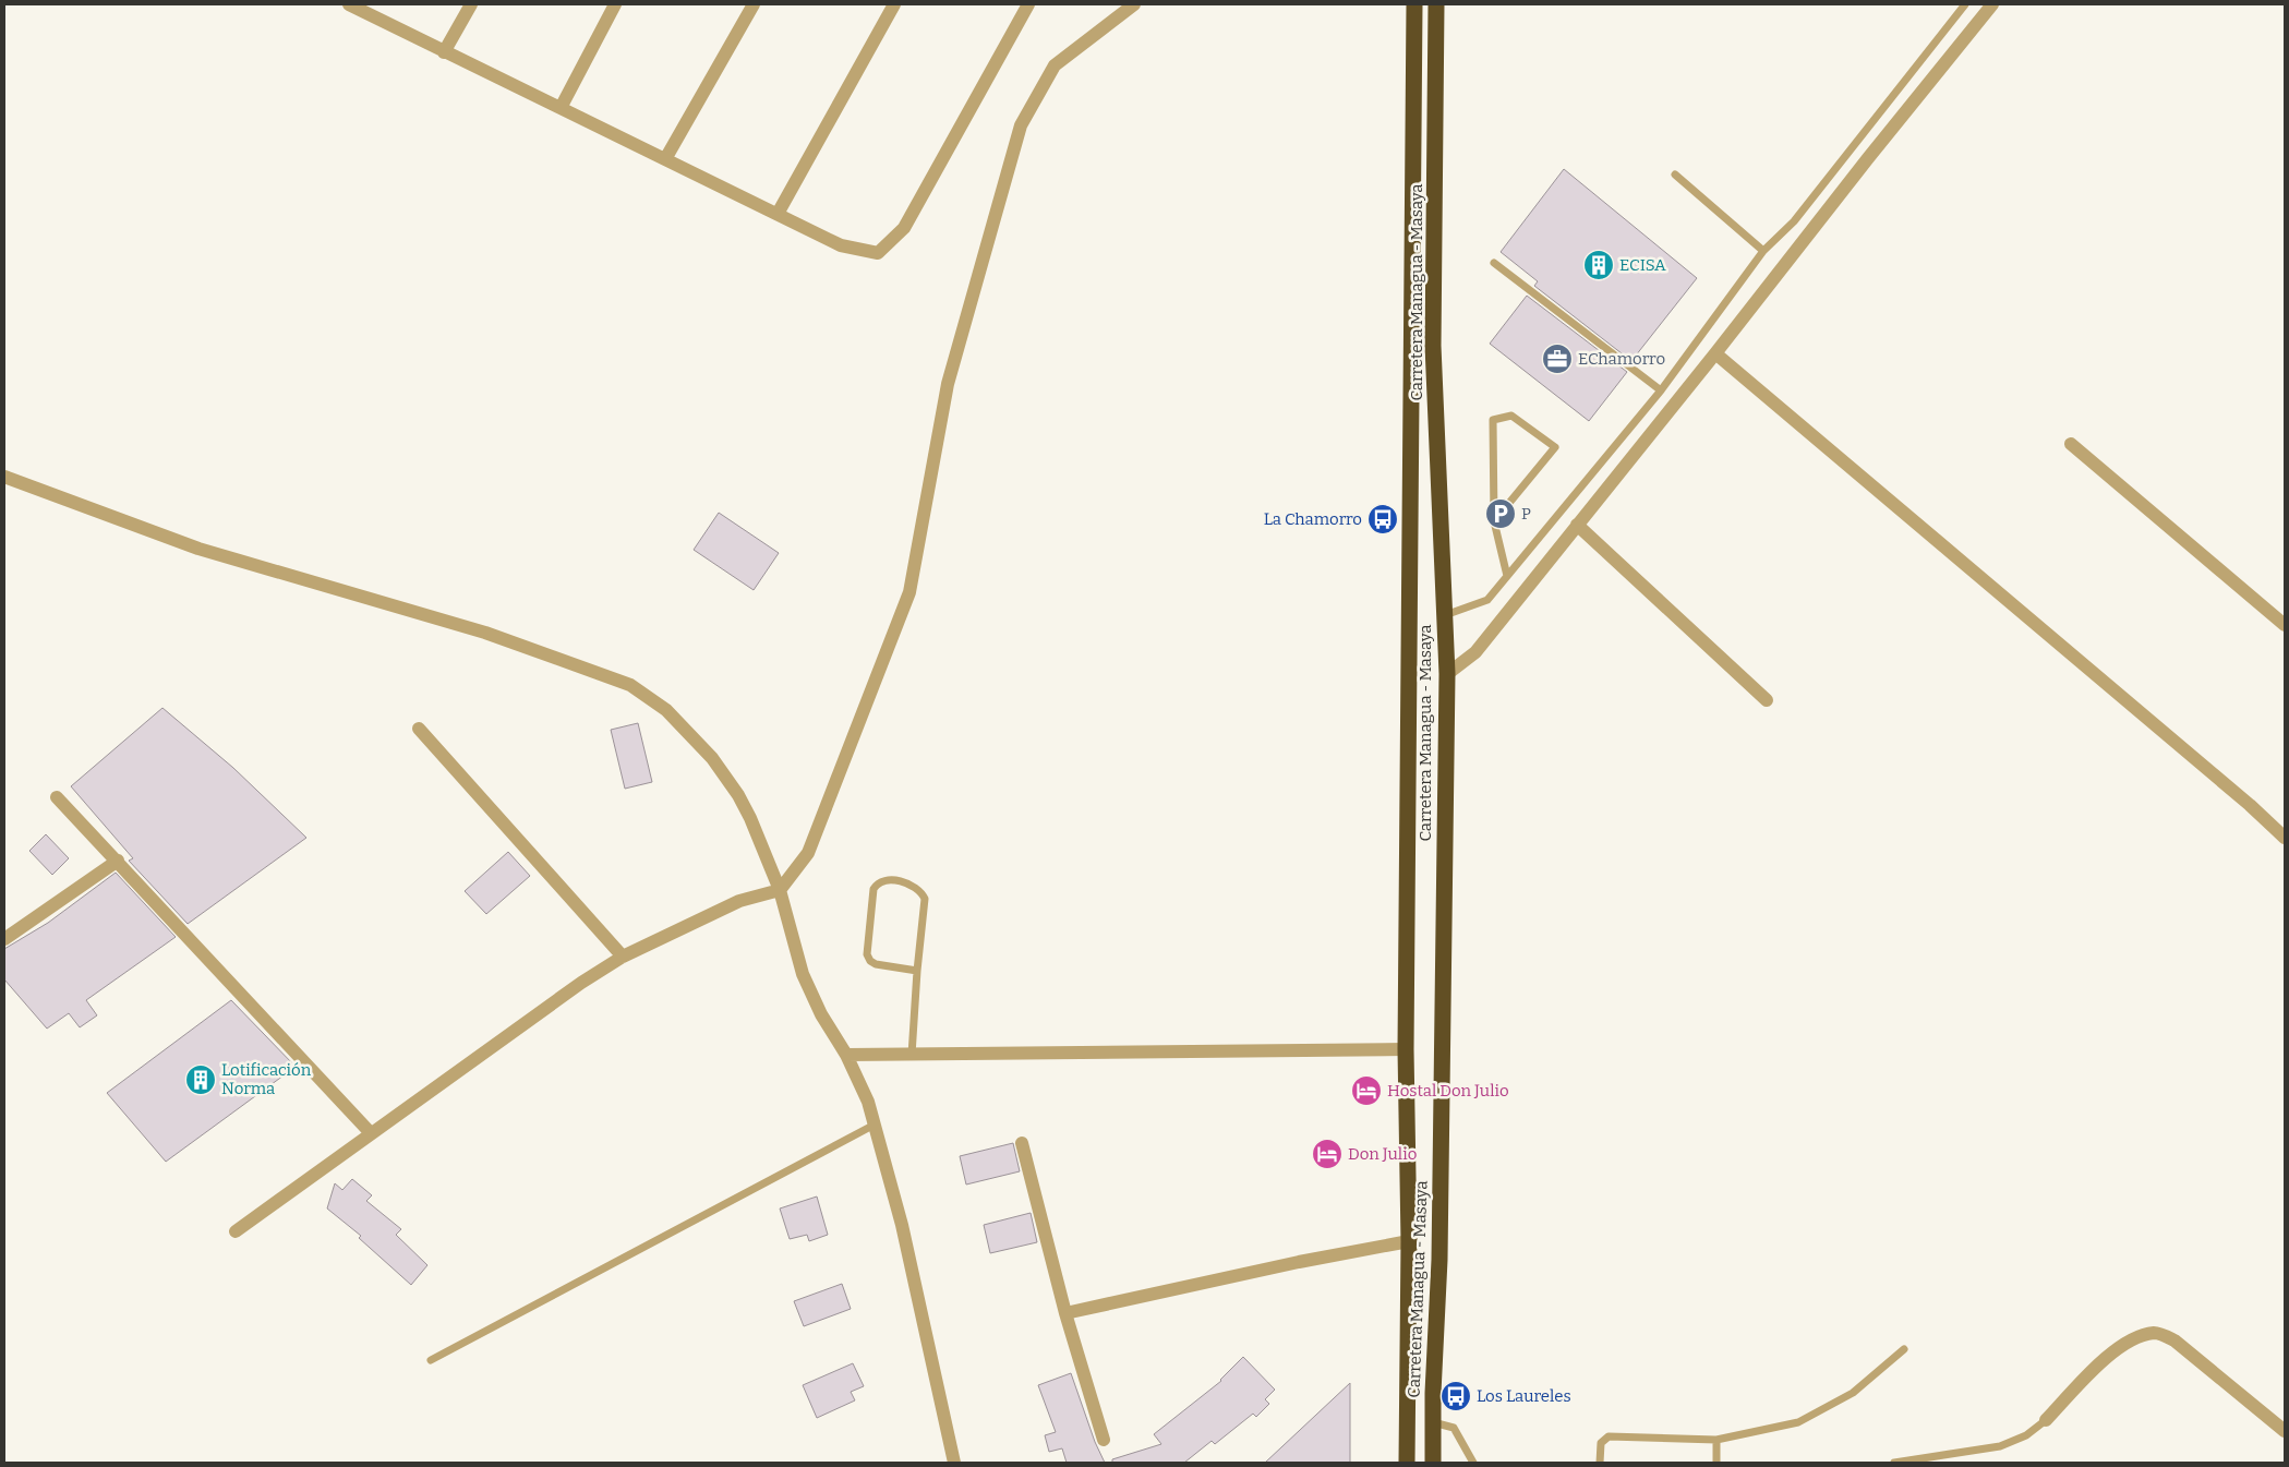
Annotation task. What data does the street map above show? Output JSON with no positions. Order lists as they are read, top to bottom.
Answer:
{
  "streets": {
    "highway": ["Carretera Managua - Masaya"]
  },
  "places": {
    "building": ["ECISA", "Lotificación Norma"],
    "office": ["EChamorro"],
    "parking": ["P"],
    "bus stop": ["La Chamorro", "Los Laureles"],
    "hotel": ["Hostal Don Julio", "Don Julio"]
  }
}
